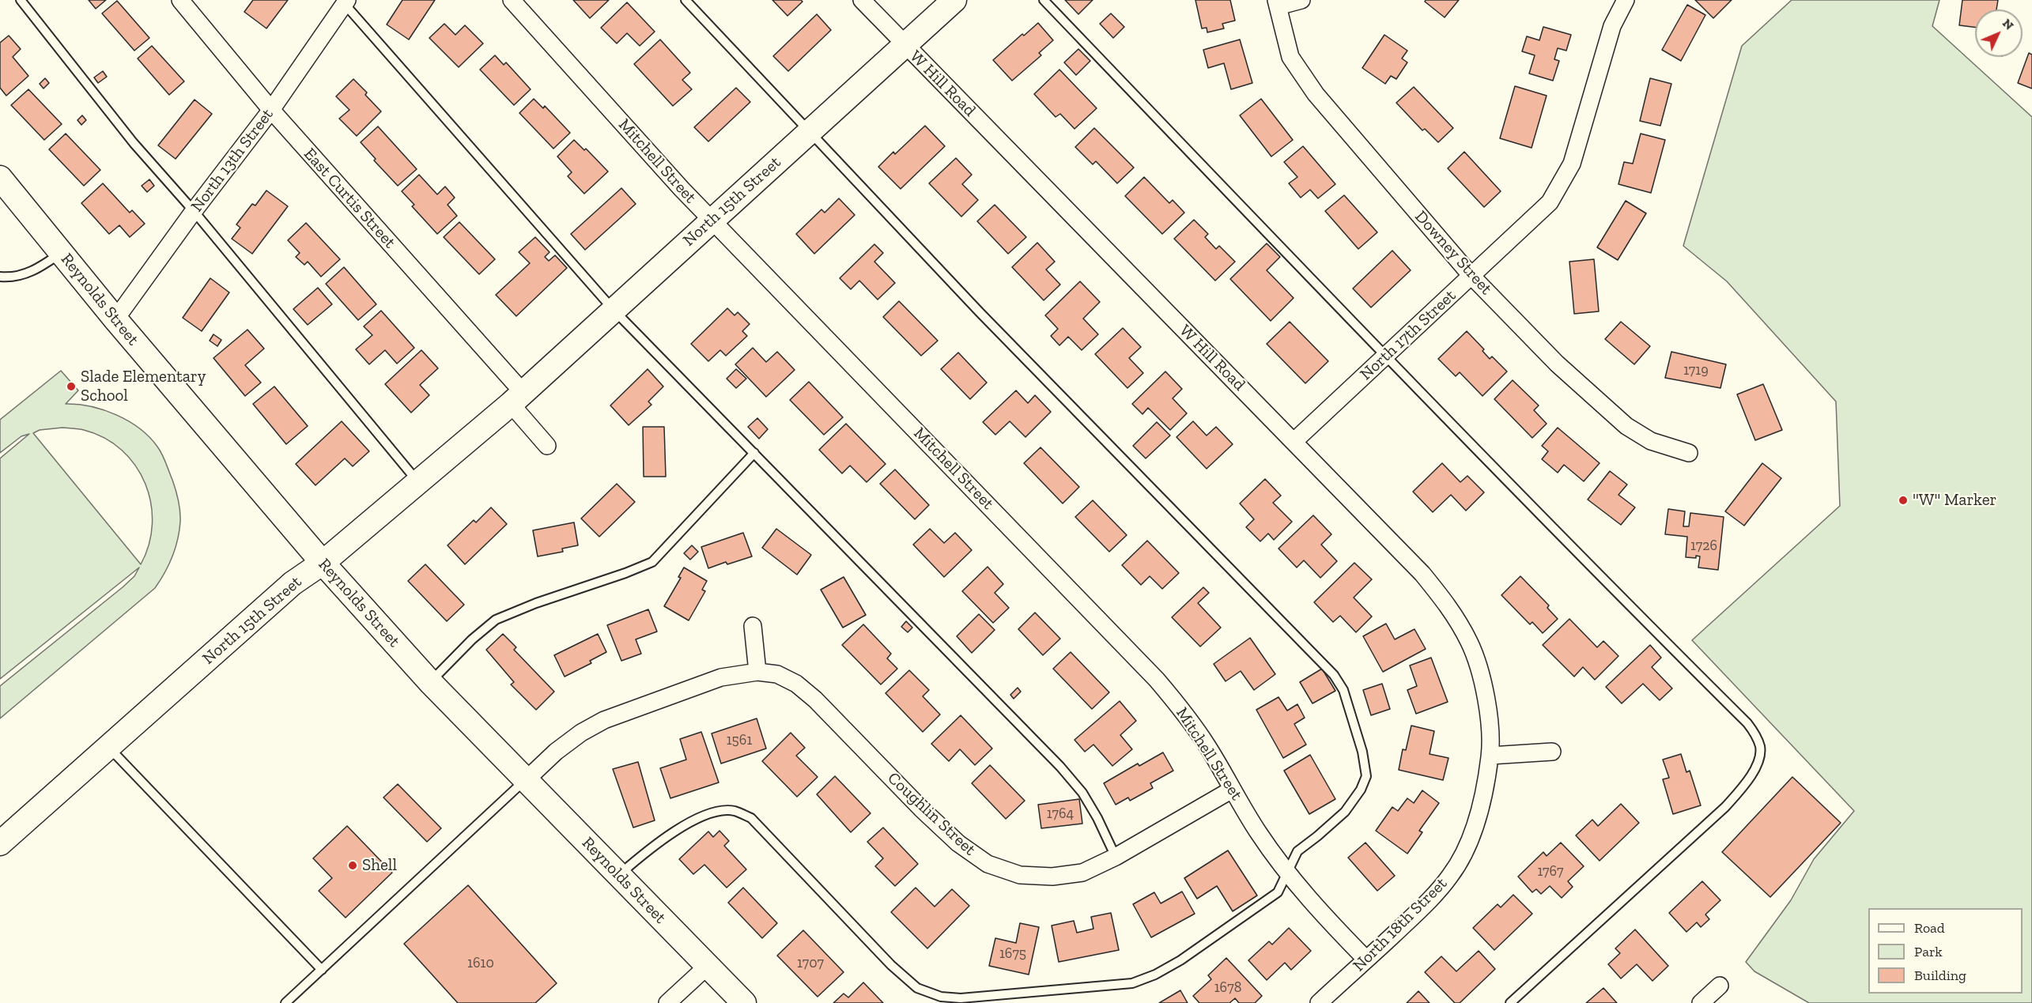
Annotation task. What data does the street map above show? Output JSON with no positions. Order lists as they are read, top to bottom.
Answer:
{
  "streets": {
    "main road": ["North 15th Street", "Reynolds Street"],
    "street": [
      "W Hill Road",
      "North 13th Street",
      "Mitchell Street",
      "East Curtis Street",
      "Downey Street",
      "North 17th Street",
      "Coughlin Street",
      "North 18th Street"
    ]
  },
  "crossings": [
    ["W Hill Road", "North 15th Street"],
    ["W Hill Road", "North 17th Street"],
    ["W Hill Road", "North 18th Street"],
    ["North 13th Street", "East Curtis Street"],
    ["North 13th Street", "Reynolds Street"],
    ["Mitchell Street", "North 15th Street"],
    ["Mitchell Street", "Coughlin Street"],
    ["Mitchell Street", "North 18th Street"],
    ["East Curtis Street", "North 15th Street"],
    ["North 15th Street", "Reynolds Street"],
    ["Downey Street", "North 17th Street"],
    ["Reynolds Street", "Coughlin Street"]
  ],
  "places": ["Slade Elementary School", "\"W\" Marker", "Shell"],
  "house_numbers": [
    "1719",
    "1726",
    "1561",
    "1764",
    "1767",
    "1675",
    "1610",
    "1707",
    "1678"
  ],
  "legend": ["Road", "Park", "Building"],
  "north": "top right"
}
